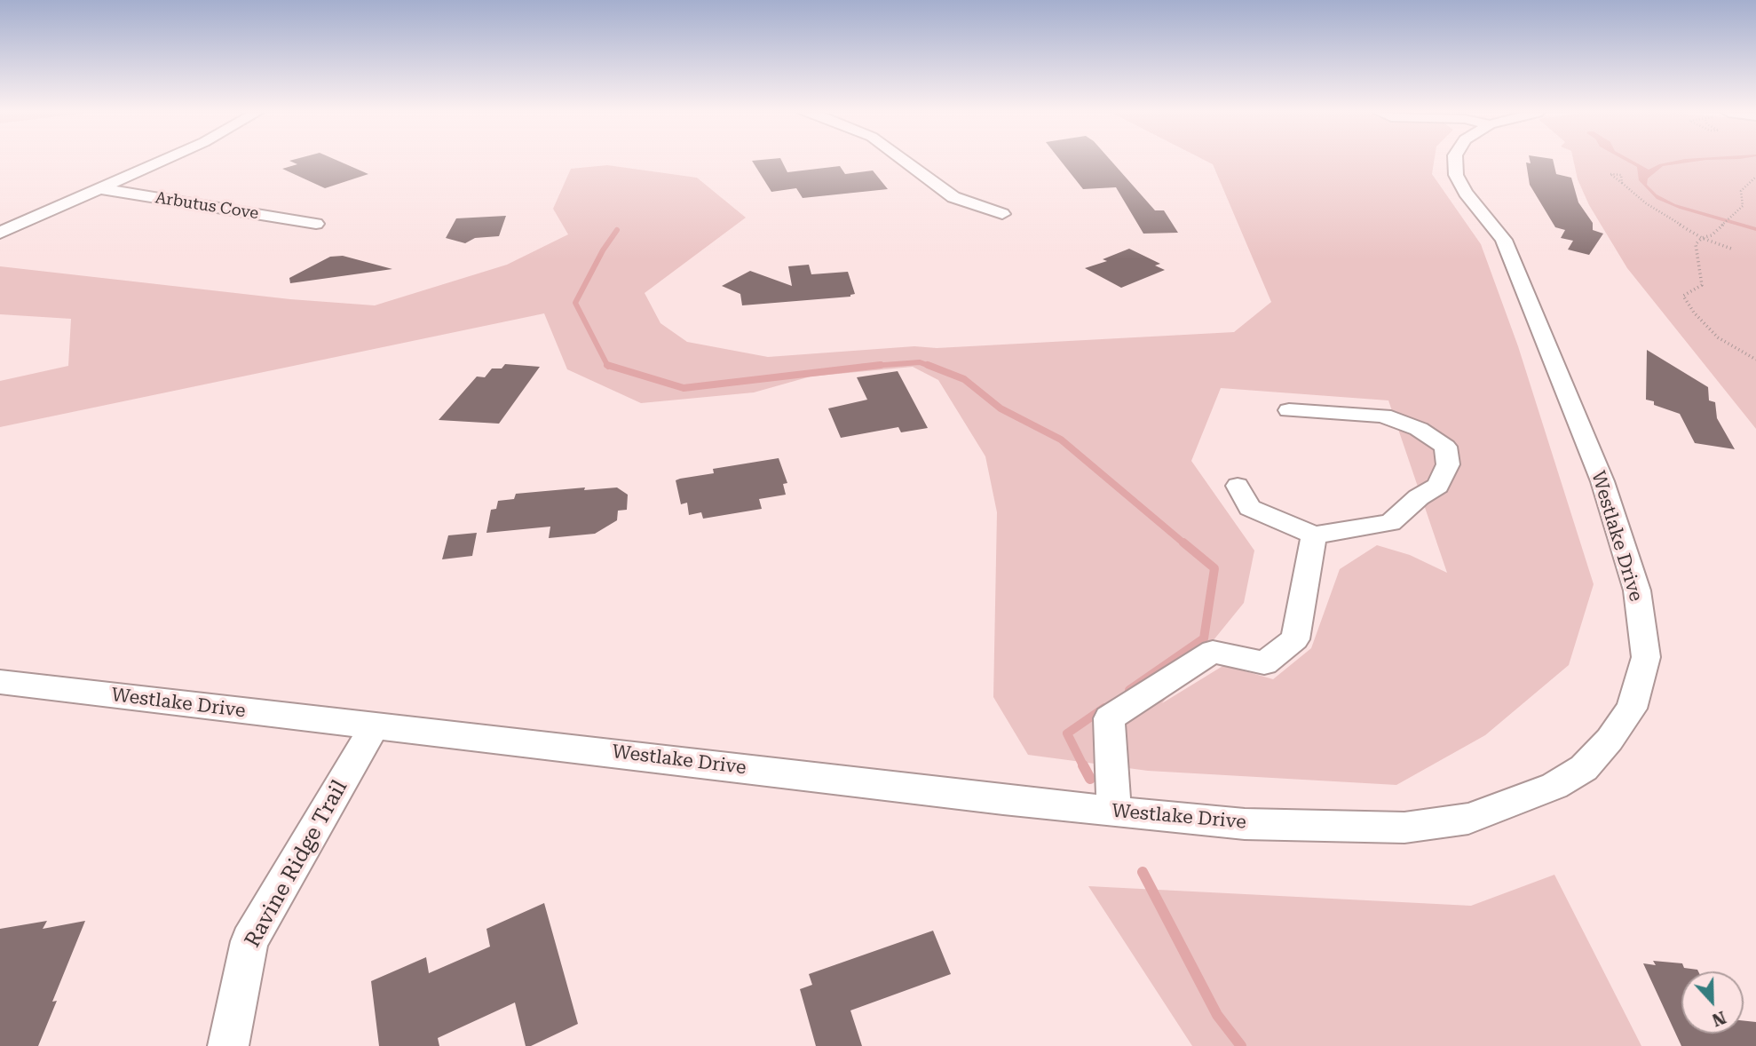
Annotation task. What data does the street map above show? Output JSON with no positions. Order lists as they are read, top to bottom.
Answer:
{
  "streets": {
    "street": ["Arbutus Cove", "Westlake Drive", "Ravine Ridge Trail"]
  },
  "crossings": [
    ["Westlake Drive", "Ravine Ridge Trail"]
  ],
  "north": "bottom"
}
